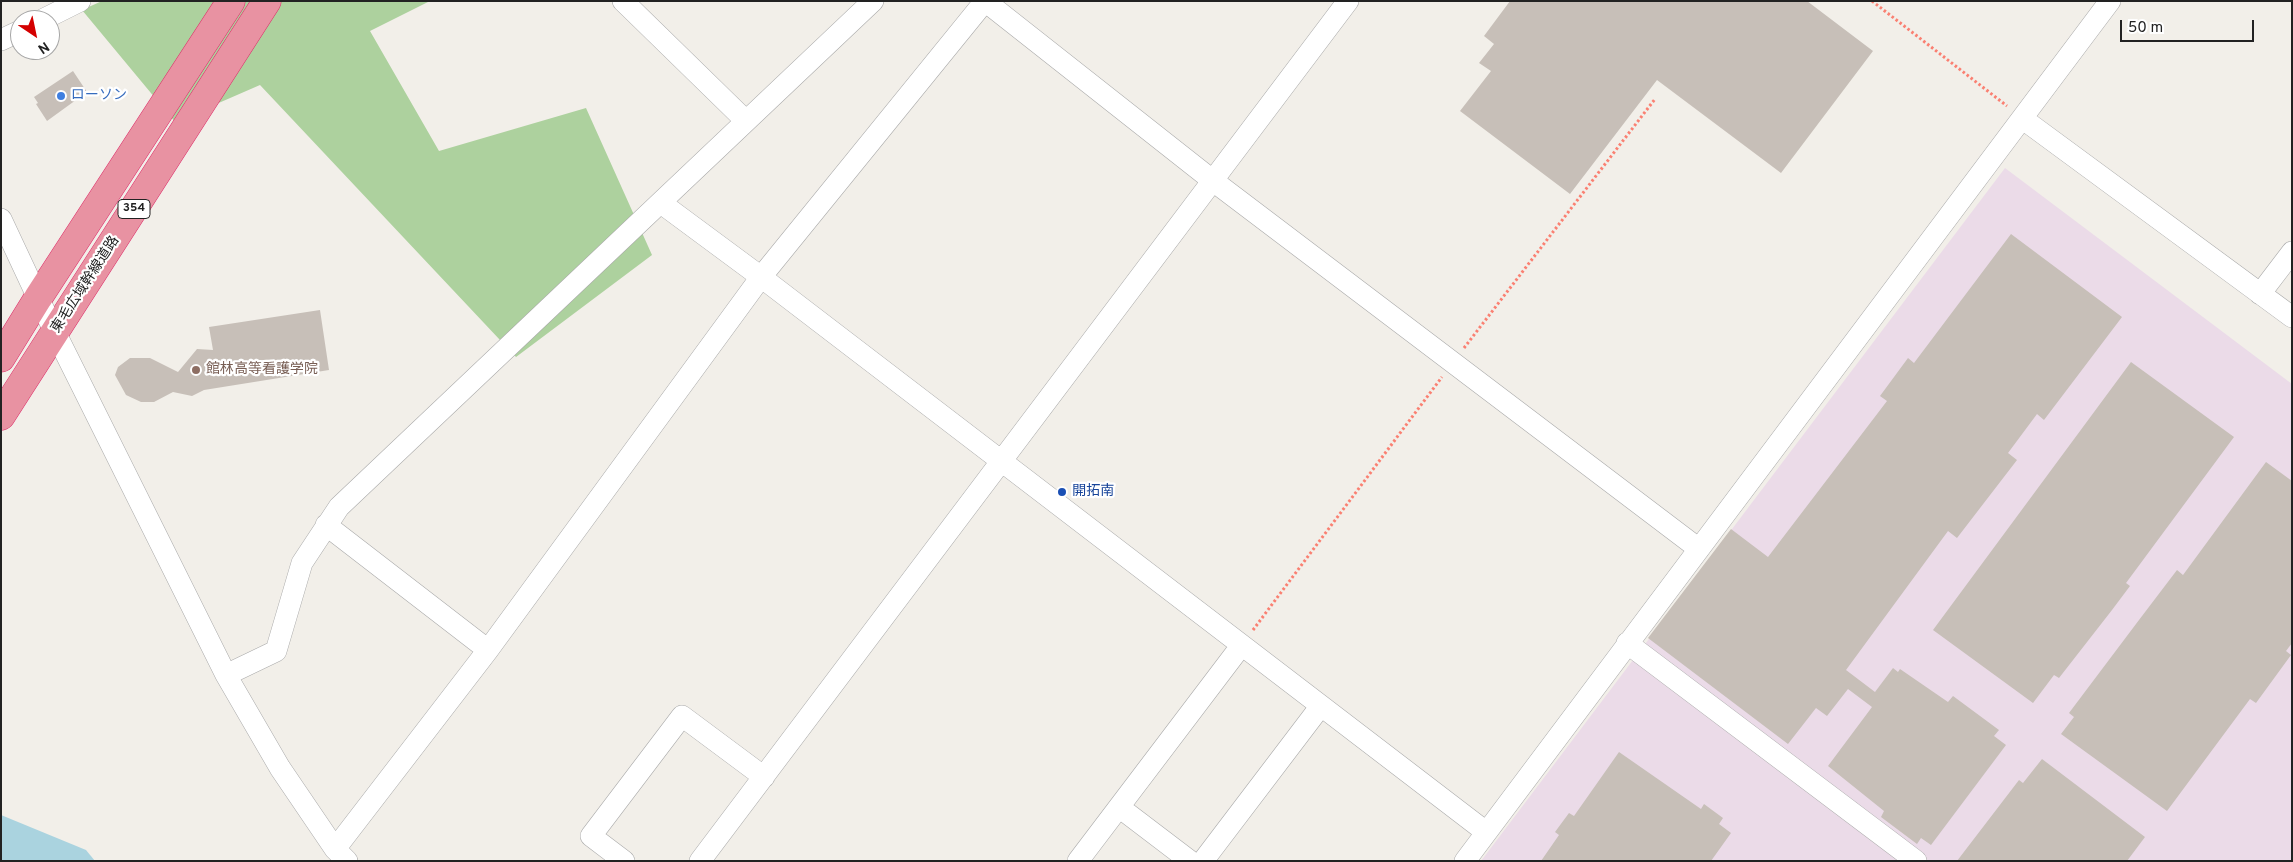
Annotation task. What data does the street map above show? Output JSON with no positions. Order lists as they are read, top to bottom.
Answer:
{
  "streets": {
    "highway": ["354", "東毛広域幹線道路"]
  },
  "places": ["ローソン", "館林高等看護学院", "開拓南"],
  "scale_bar": "50 m",
  "north": "bottom right"
}
